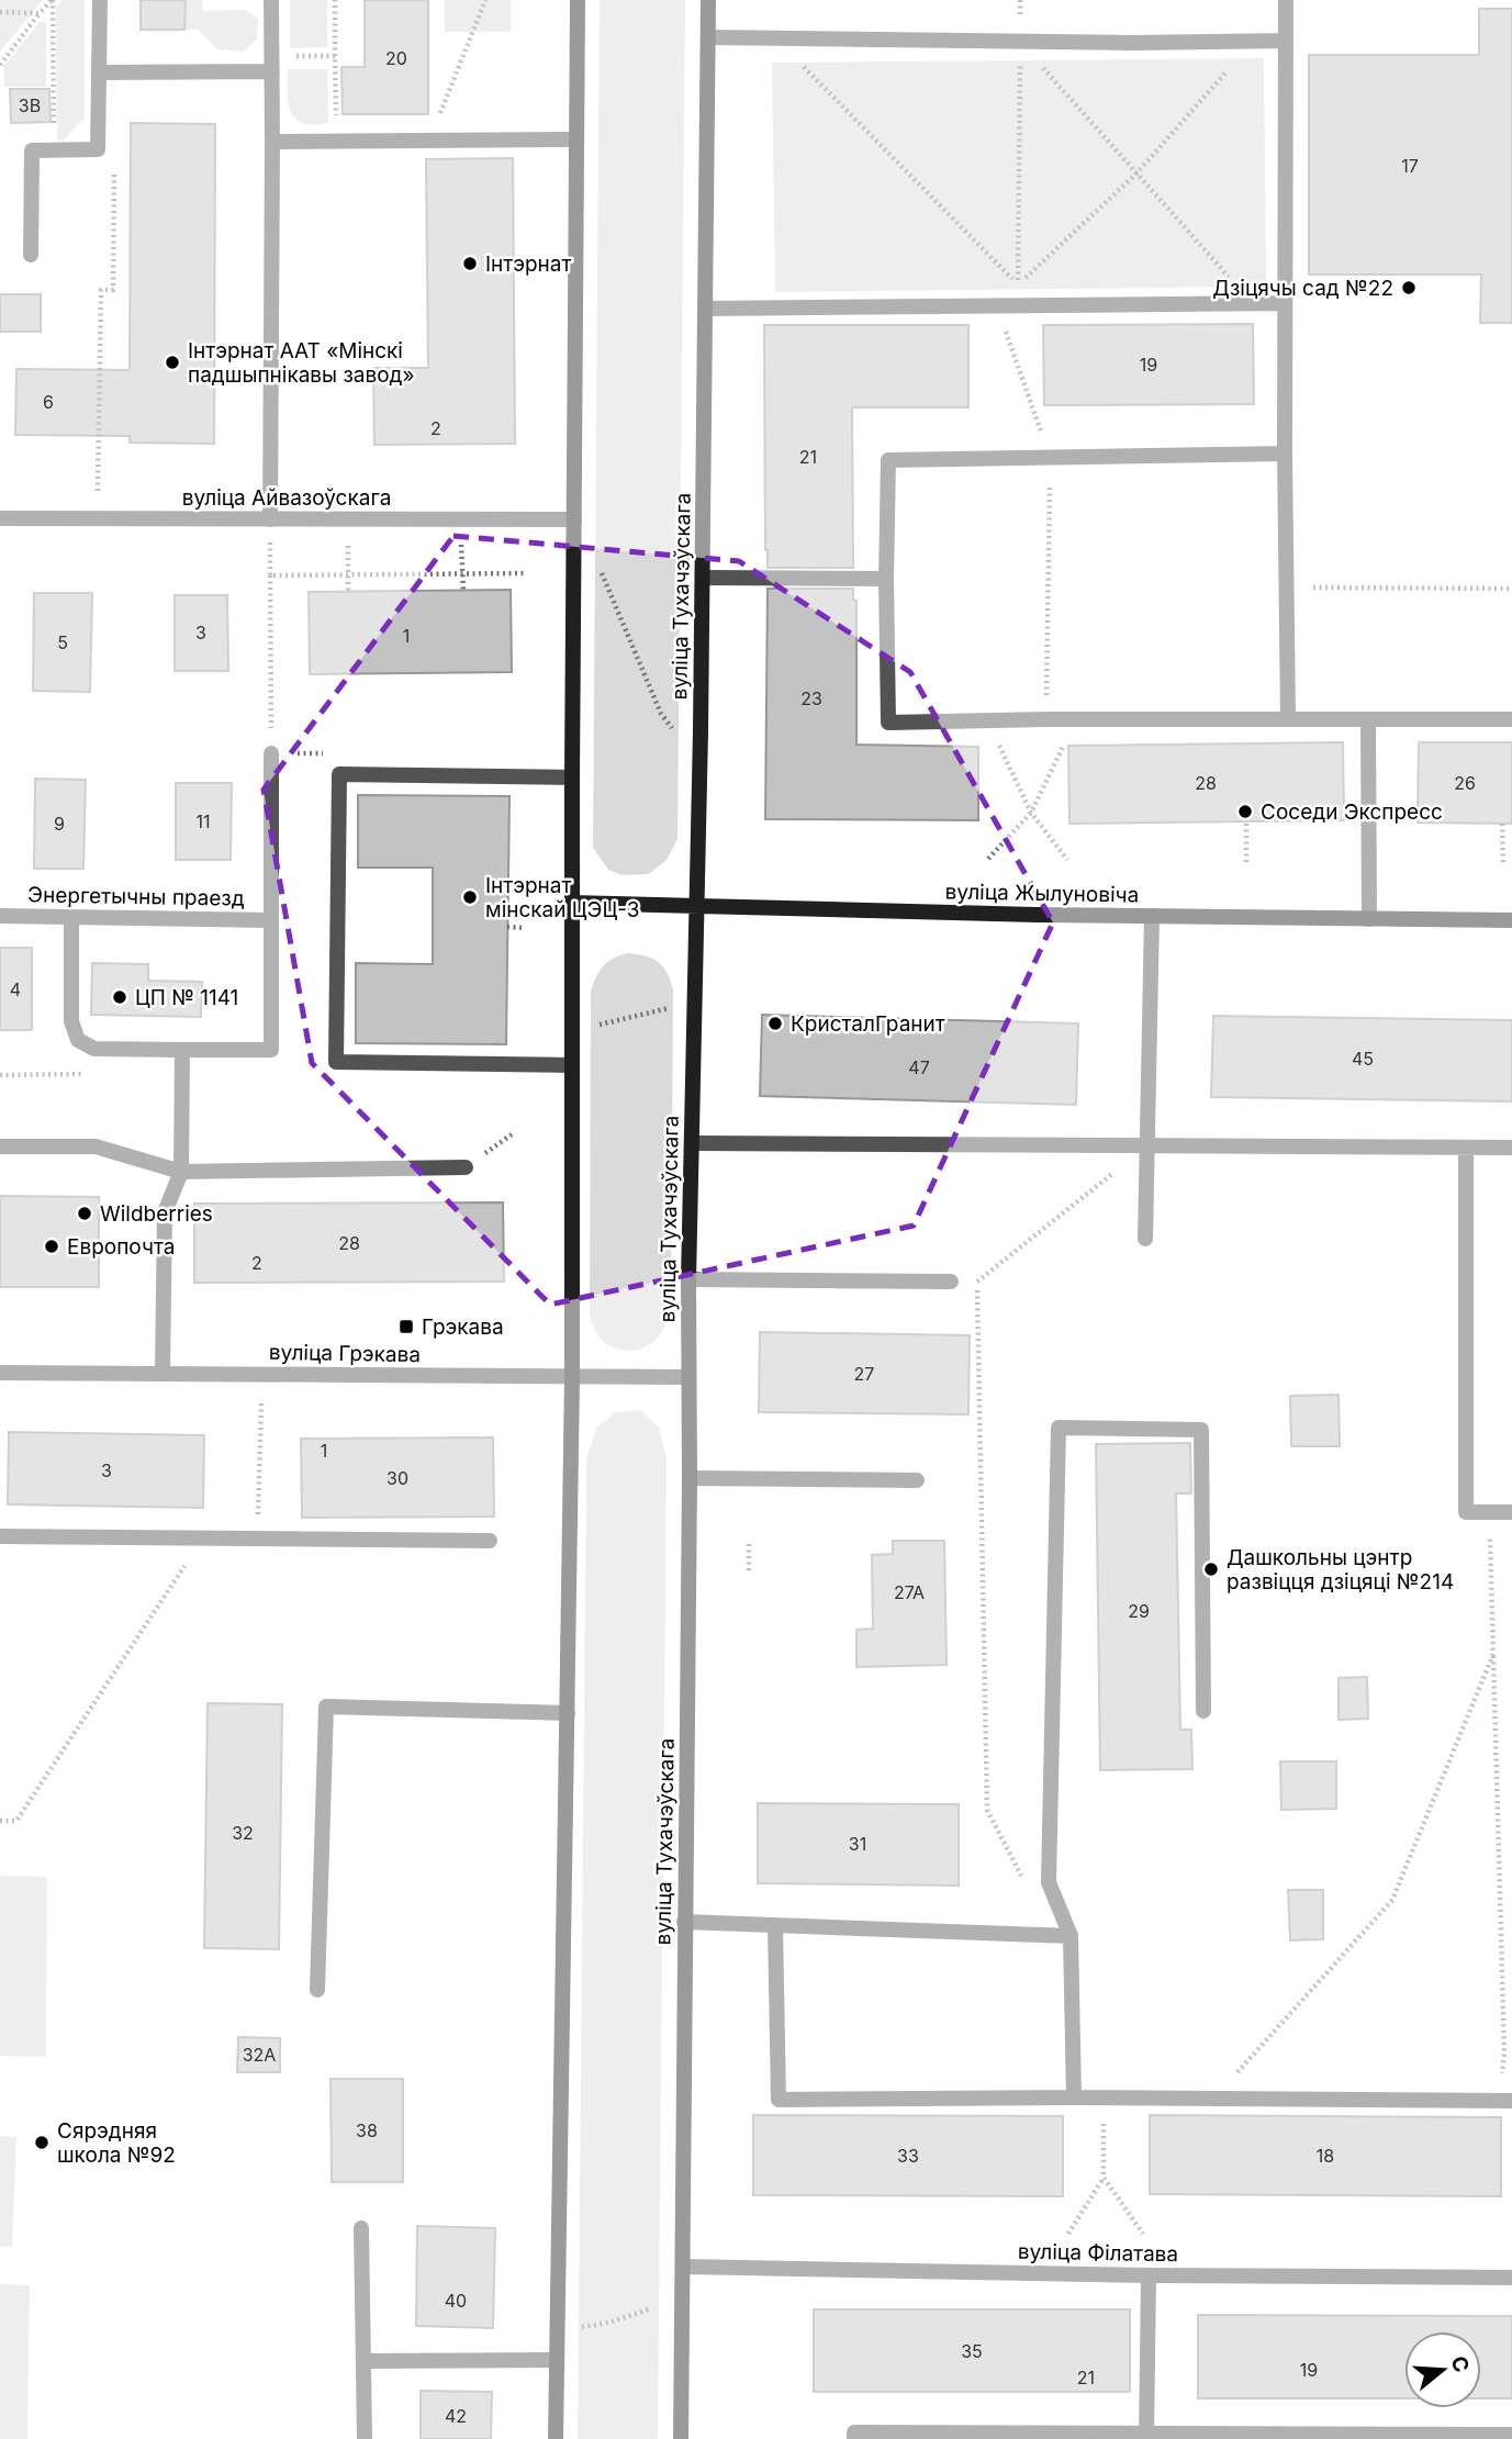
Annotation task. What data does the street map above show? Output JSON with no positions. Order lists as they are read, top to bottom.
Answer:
{
  "streets": {
    "main road": ["вуліца Тухачэўскага", "вуліца Жылуновіча"],
    "street": [
      "вуліца Айвазоўскага",
      "Энергетычны праезд",
      "вуліца Грэкава",
      "вуліца Філатава"
    ]
  },
  "crossings": [
    ["вуліца Тухачэўскага", "вуліца Жылуновіча"],
    ["вуліца Тухачэўскага", "вуліца Грэкава"],
    ["вуліца Тухачэўскага", "вуліца Філатава"]
  ],
  "places": {
    "other": [
      "Інтэрнат",
      "Дзіцячы сад №22",
      "Інтэрнат ААТ «Мінскі падшыпнікавы завод»",
      "Соседи Экспресс",
      "Інтэрнат мінскай ЦЭЦ-3",
      "ЦП № 1141",
      "КристалГранит",
      "Wildberries",
      "Европочта",
      "Дашкольны цэнтр развіцця дзіцяці №214",
      "Сярэдняя школа №92"
    ],
    "transit": ["Грэкава"]
  },
  "house_numbers": [
    "20",
    "3В",
    "17",
    "19",
    "6",
    "2",
    "21",
    "3",
    "1",
    "5",
    "23",
    "28",
    "26",
    "11",
    "9",
    "4",
    "45",
    "47",
    "28",
    "2",
    "27",
    "1",
    "3",
    "30",
    "27А",
    "29",
    "32",
    "31",
    "32А",
    "38",
    "33",
    "18",
    "40",
    "35",
    "19",
    "21",
    "42"
  ],
  "north": "right"
}
